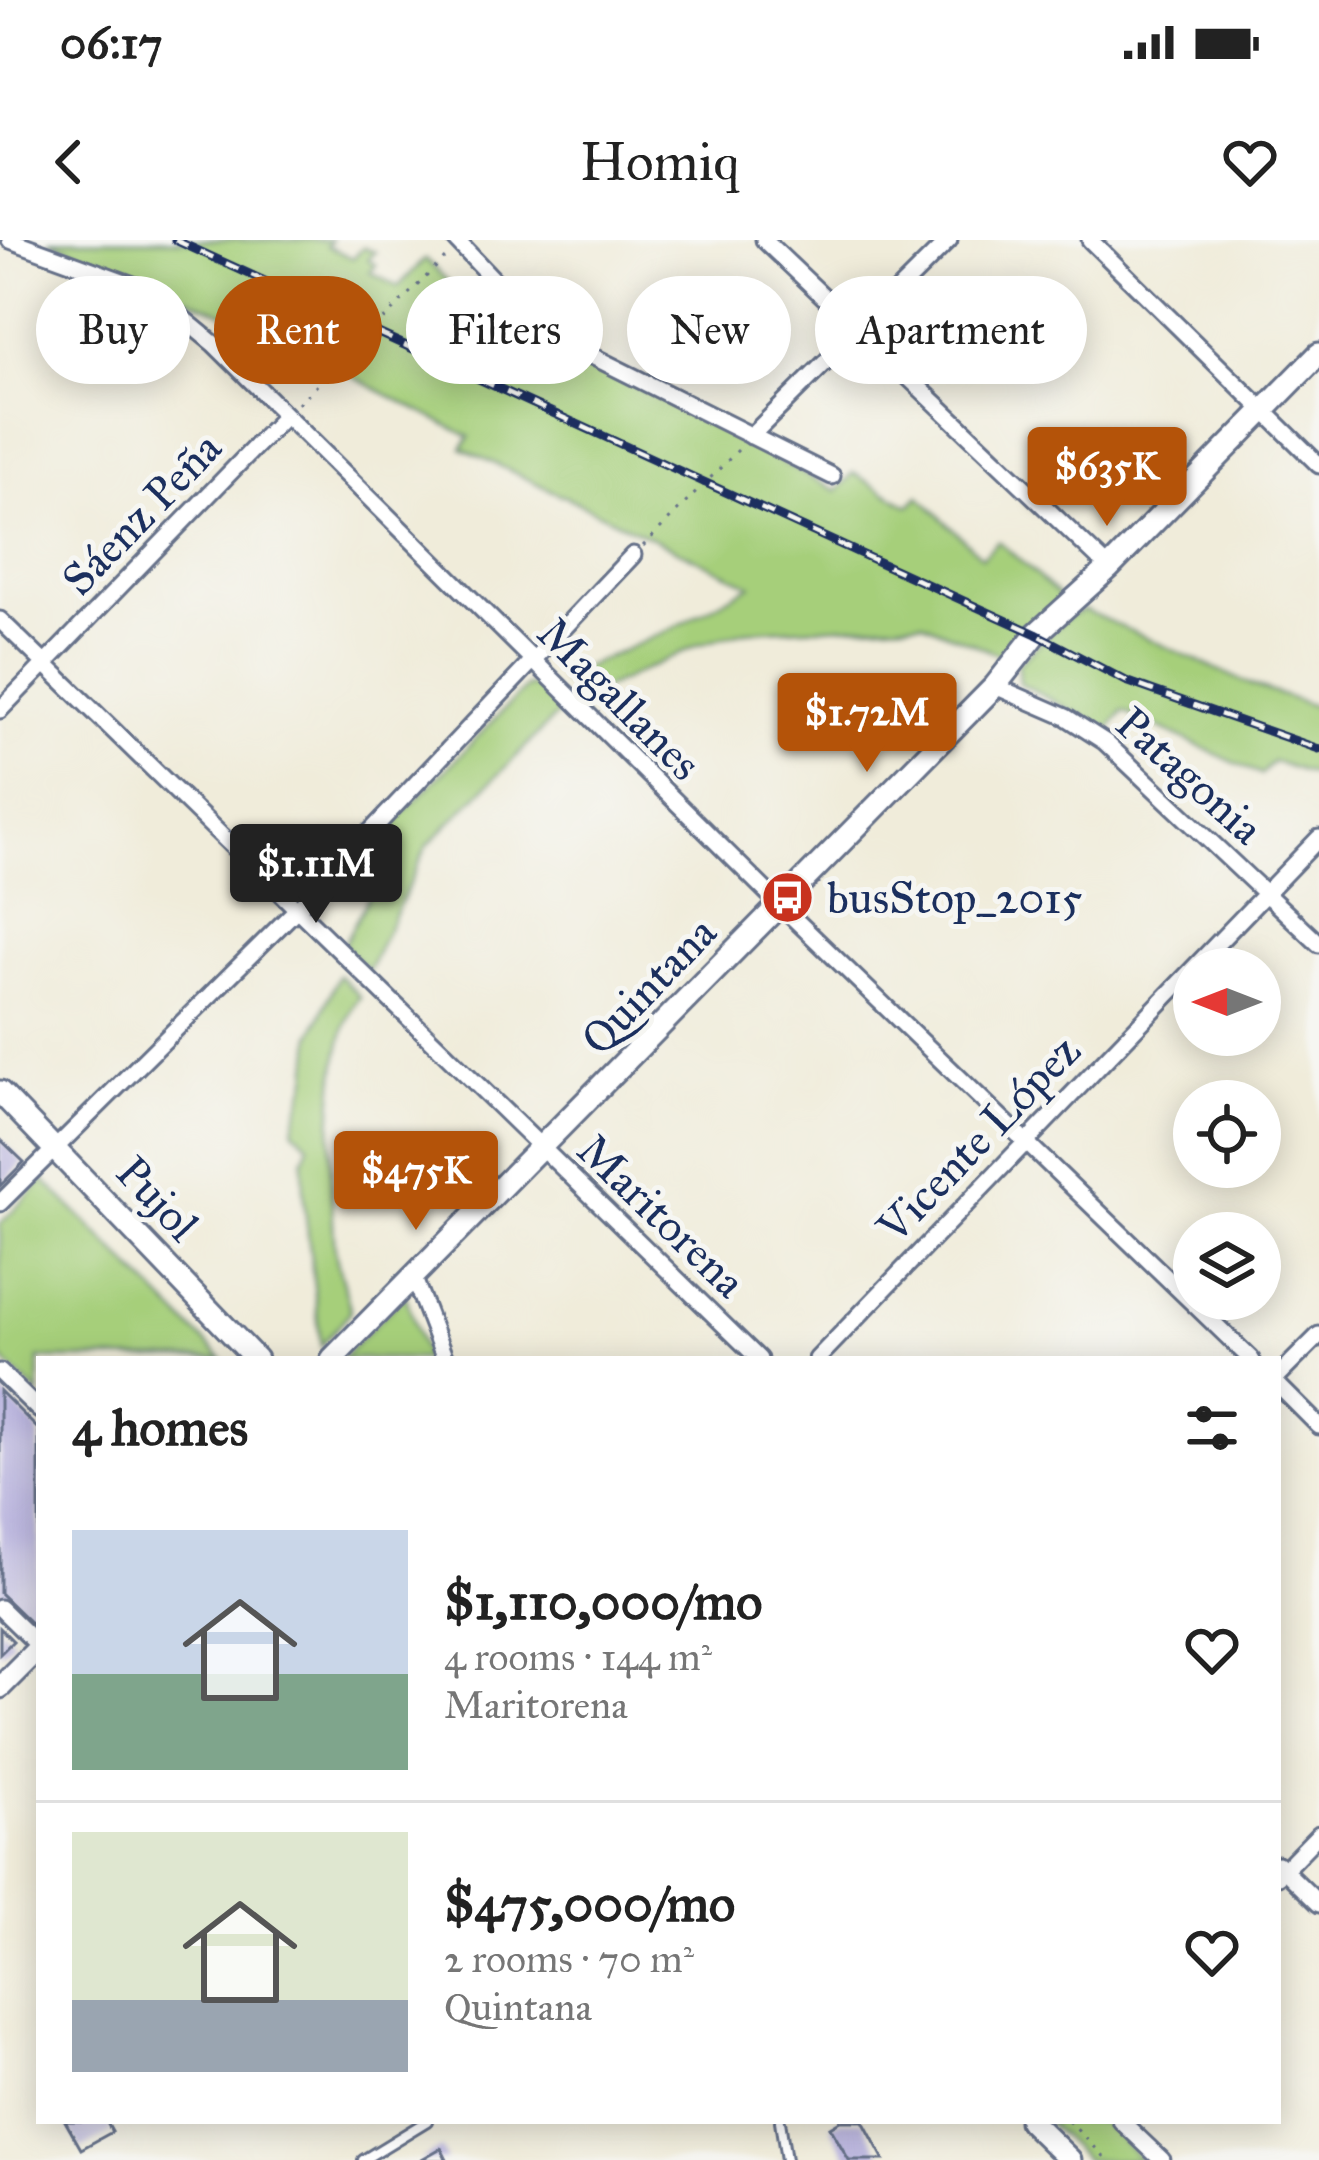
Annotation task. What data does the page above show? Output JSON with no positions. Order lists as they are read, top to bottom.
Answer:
{
  "streets": {
    "street": [
      "Sáenz Peña",
      "Magallanes",
      "Patagonia",
      "Quintana",
      "Vicente López",
      "Pujol",
      "Maritorena"
    ]
  },
  "crossings": [
    ["Sáenz Peña", "Magallanes"],
    ["Sáenz Peña", "Maritorena"],
    ["Magallanes", "Quintana"],
    ["Magallanes", "Vicente López"],
    ["Patagonia", "Quintana"],
    ["Patagonia", "Vicente López"],
    ["Quintana", "Maritorena"]
  ],
  "places": {
    "bus stop": ["busStop_2015"]
  },
  "north": "left",
  "page": {
    "status": "06:17",
    "header": "Homiq",
    "chip": [
      "Buy",
      "Rent",
      "Filters",
      "New",
      "Apartment"
    ],
    "price": [
      "$635K",
      "$1.72M",
      "$1.11M",
      "$475K"
    ],
    "heading": "4 homes",
    "list": [
      {
        "name": "$1,110,000/mo",
        "note": "4 rooms · 144 m² · Maritorena"
      },
      {
        "name": "$475,000/mo",
        "note": "2 rooms · 70 m² · Quintana"
      }
    ]
  }
}
